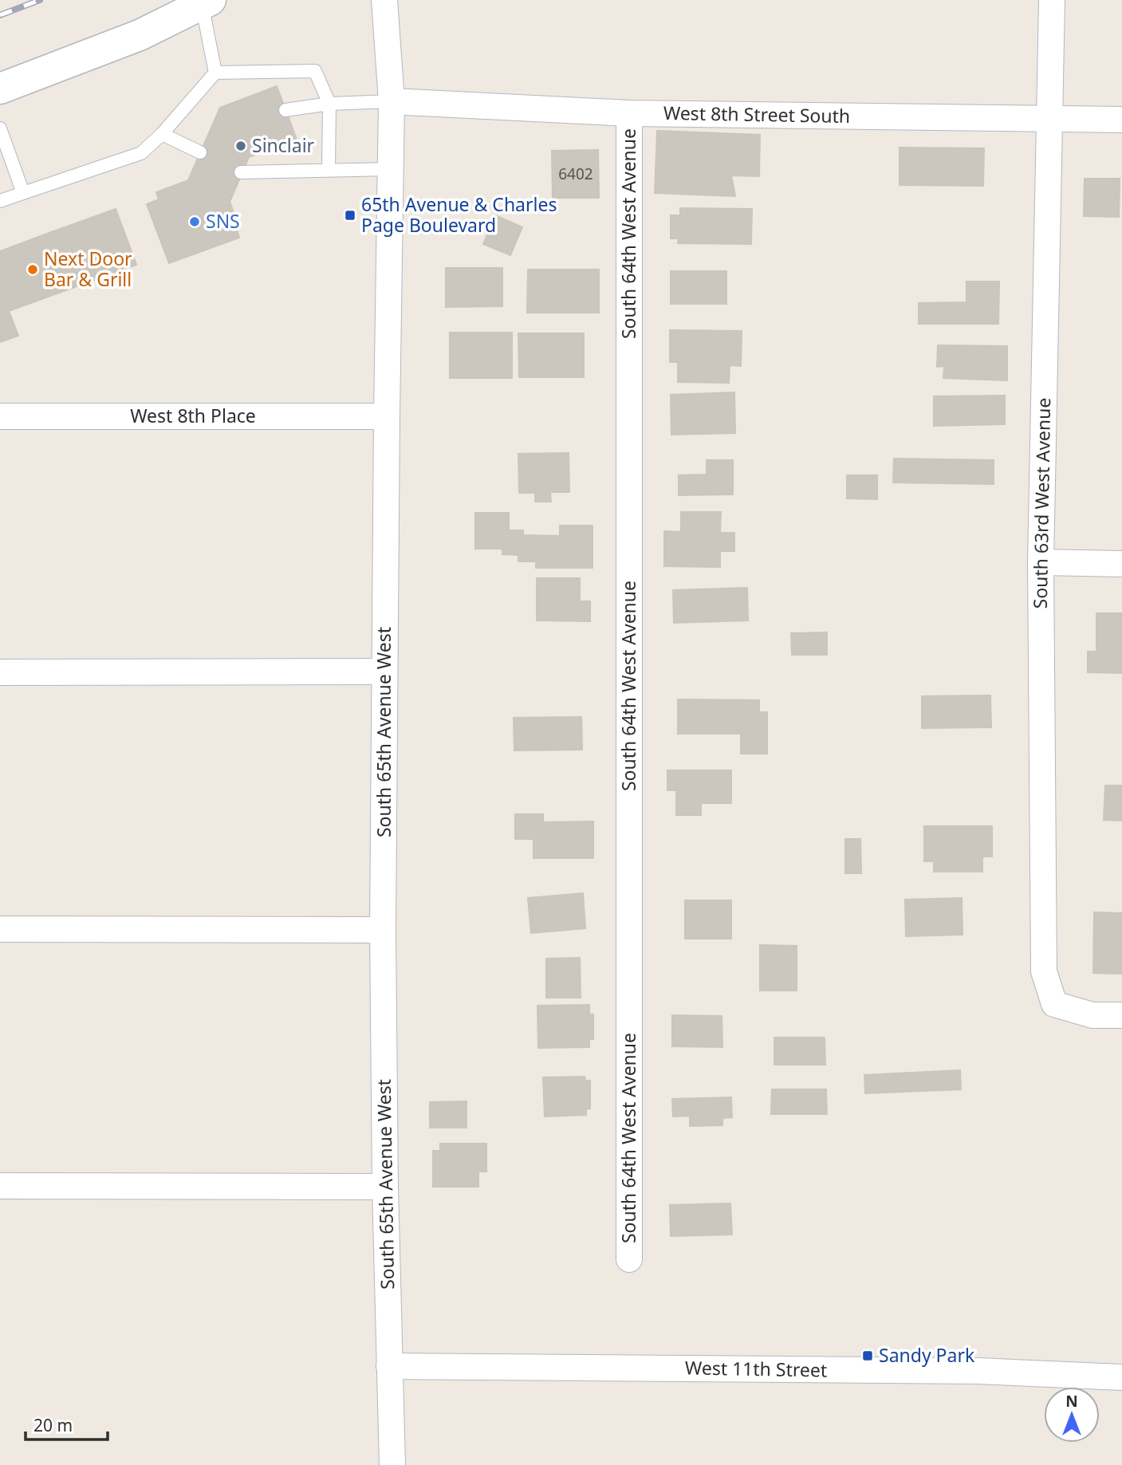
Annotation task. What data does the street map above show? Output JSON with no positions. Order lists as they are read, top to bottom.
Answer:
{
  "streets": {
    "street": [
      "West 8th Street South",
      "South 64th West Avenue",
      "West 8th Place",
      "South 63rd West Avenue",
      "South 65th Avenue West",
      "West 11th Street"
    ]
  },
  "crossings": [
    ["West 8th Street South", "South 64th West Avenue"],
    ["West 8th Street South", "South 63rd West Avenue"],
    ["West 8th Street South", "South 65th Avenue West"],
    ["West 8th Place", "South 65th Avenue West"],
    ["South 65th Avenue West", "West 11th Street"]
  ],
  "places": {
    "other": ["Sinclair", "SNS", "Next Door Bar & Grill"],
    "transit": ["65th Avenue & Charles Page Boulevard", "Sandy Park"]
  },
  "house_numbers": ["6402"],
  "scale_bar": "20 m",
  "north": "top"
}
